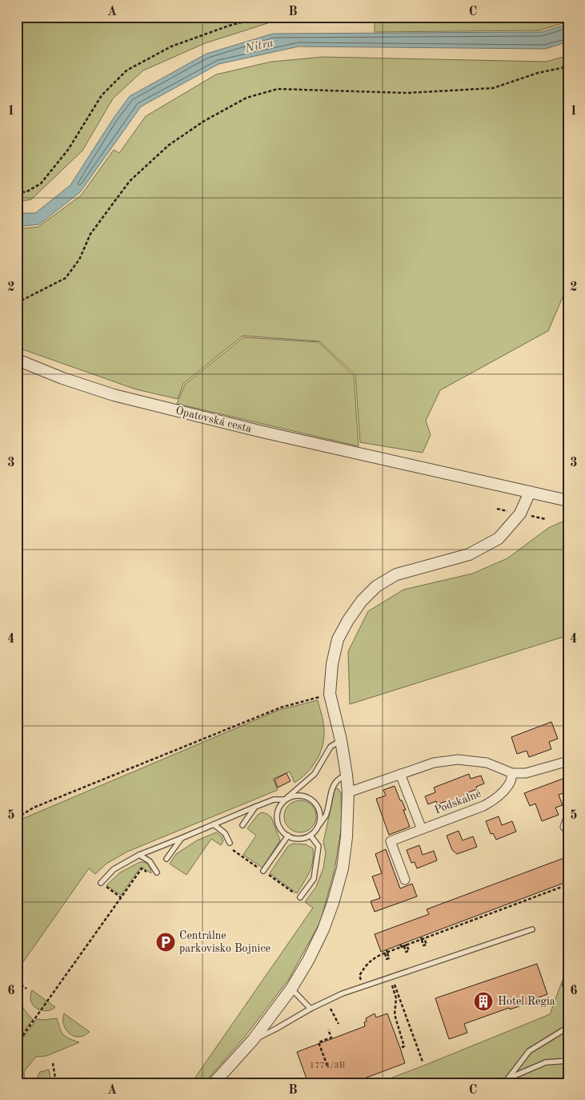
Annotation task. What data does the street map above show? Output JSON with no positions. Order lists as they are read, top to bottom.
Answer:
{
  "streets": {
    "street": ["Opatovská cesta", "Podskalné"]
  },
  "water": ["Nitra"],
  "places": {
    "parking": ["Centrálne parkovisko Bojnice"],
    "building": ["Hotel Regia"]
  },
  "house_numbers": ["1774/3B"],
  "grid": {
    "columns": ["A", "B", "C"],
    "rows": [
      "1",
      "2",
      "3",
      "4",
      "5",
      "6"
    ]
  }
}
